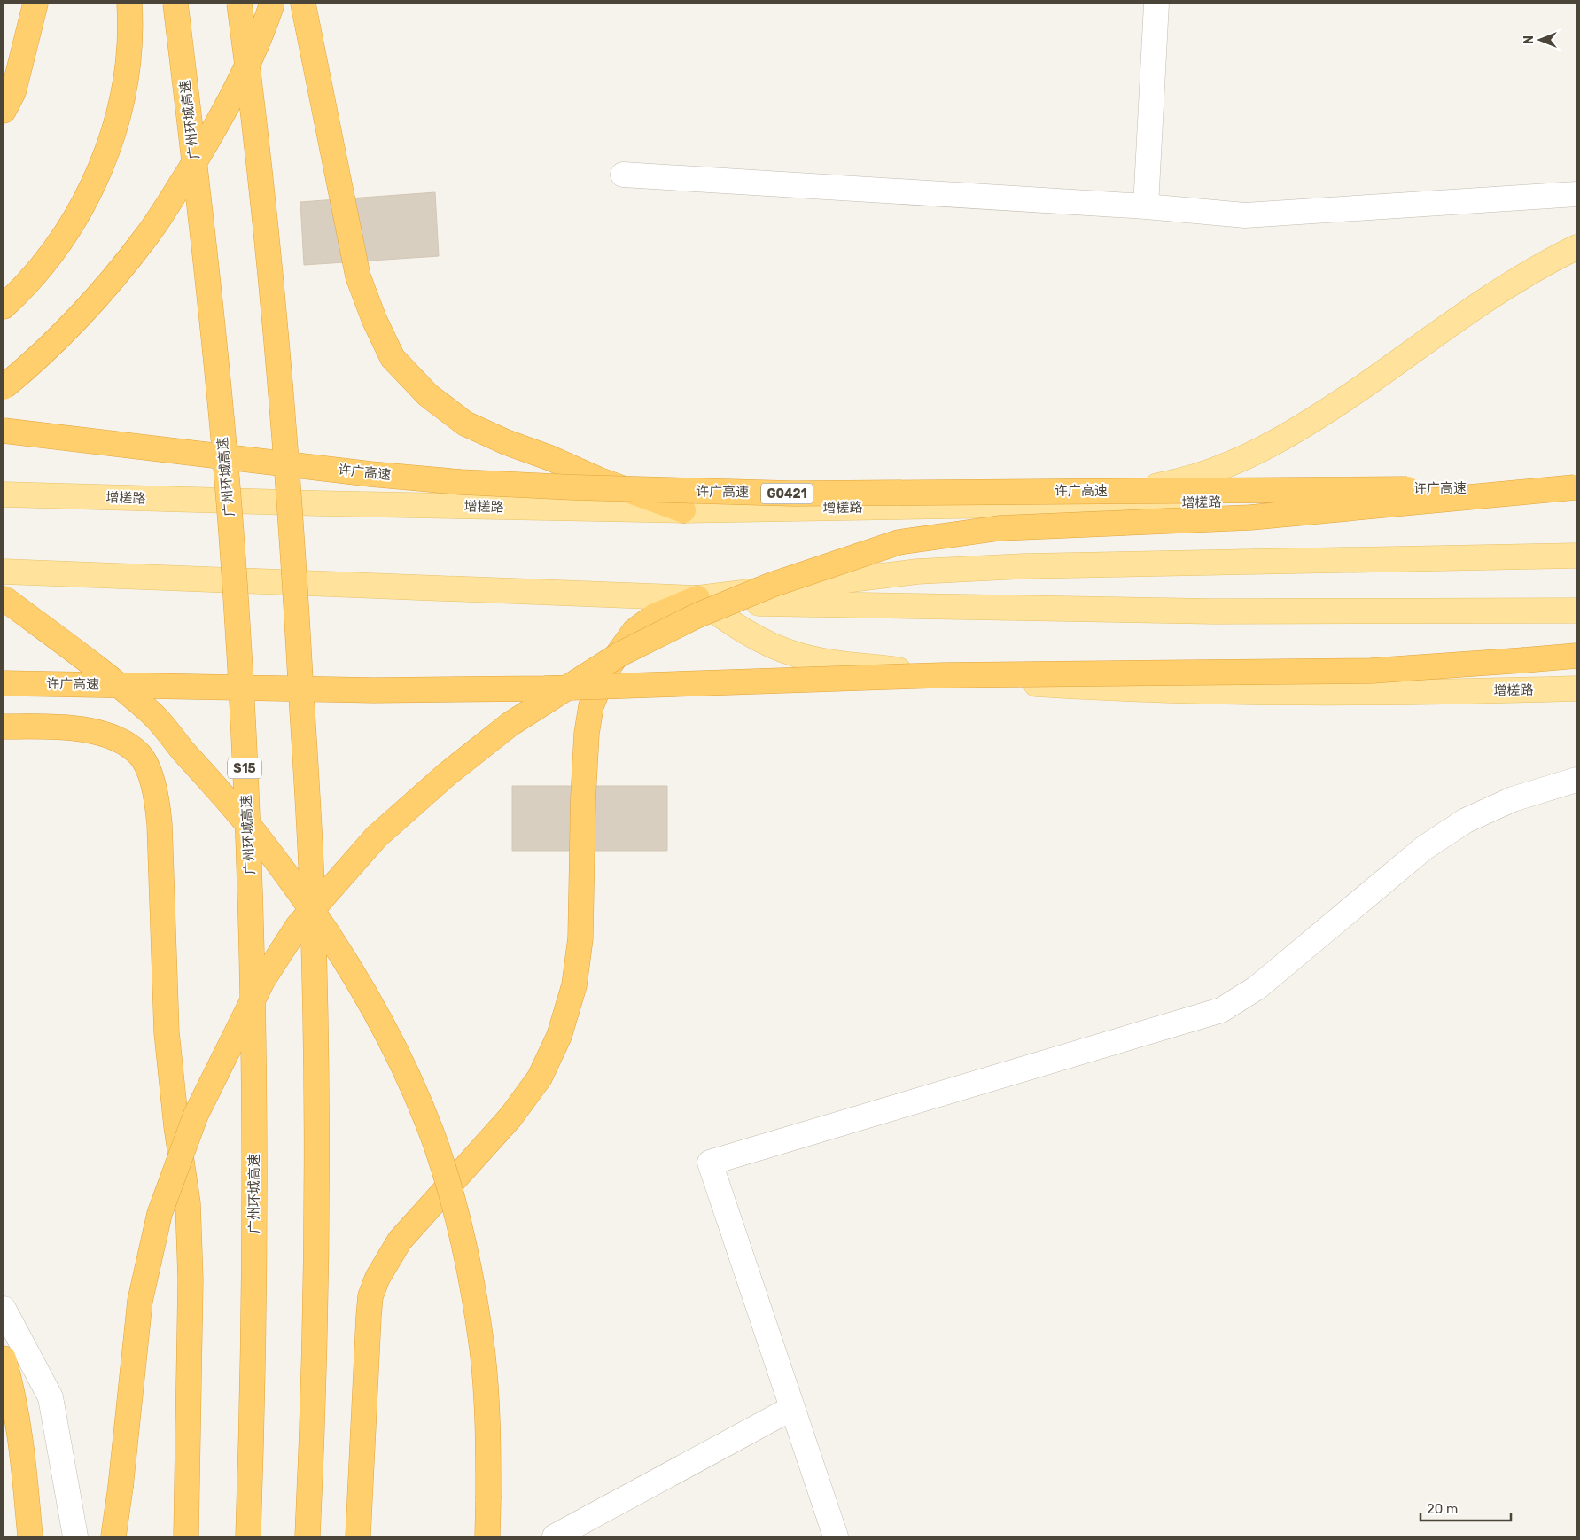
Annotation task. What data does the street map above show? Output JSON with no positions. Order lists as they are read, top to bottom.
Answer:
{
  "streets": {
    "highway": [
      "广州环城高速",
      "许广高速",
      "G0421",
      "S15"
    ],
    "main road": ["增槎路"]
  },
  "crossings": [
    ["许广高速", "增槎路"]
  ],
  "scale_bar": "20 m",
  "north": "left"
}
